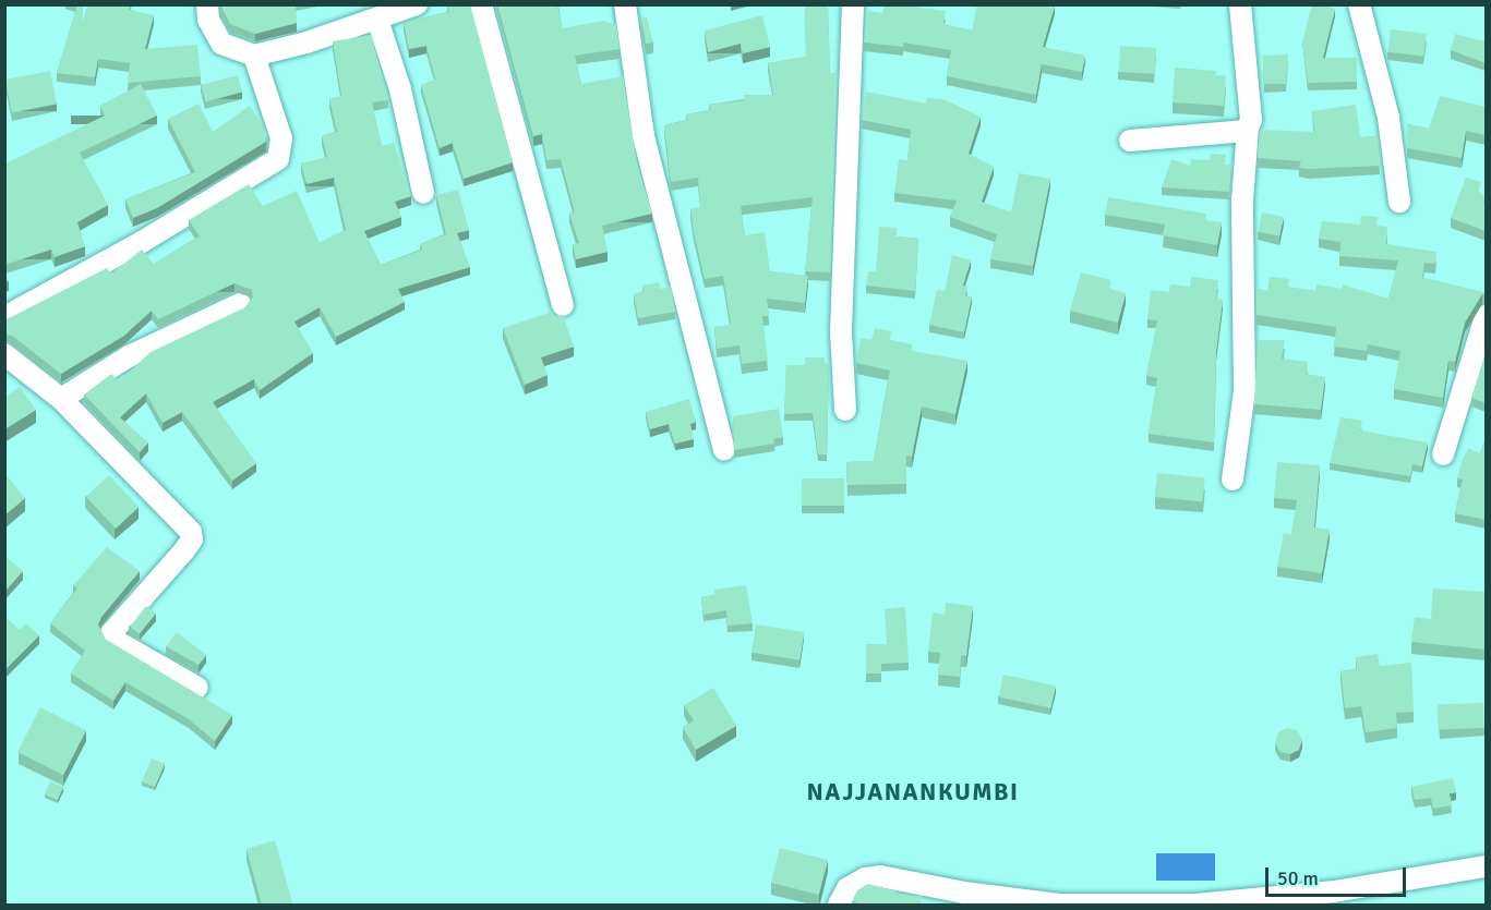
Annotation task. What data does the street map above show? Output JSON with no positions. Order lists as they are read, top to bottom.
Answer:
{
  "districts": ["NAJJANANKUMBI"],
  "scale_bar": "50 m"
}
